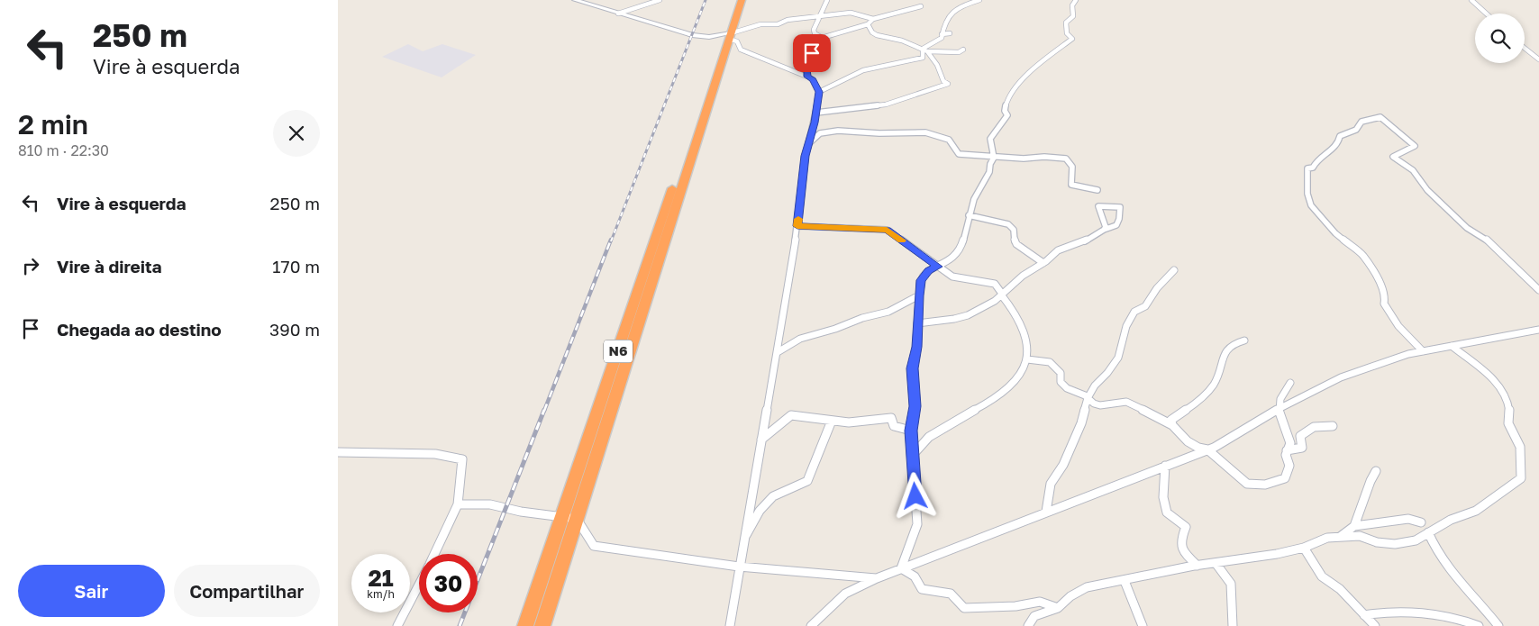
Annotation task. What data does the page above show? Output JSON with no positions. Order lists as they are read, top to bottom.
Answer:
{
  "streets": {
    "highway": ["N6"]
  },
  "page": {
    "turn": ["250 m", "Vire à esquerda"],
    "heading": ["2 min", "810 m · 22:30"],
    "list": [
      {
        "name": "Vire à esquerda",
        "value": "250 m"
      },
      {
        "name": "Vire à direita",
        "value": "170 m"
      },
      {
        "name": "Chegada ao destino",
        "value": "390 m"
      }
    ],
    "speed": "21 km/h",
    "limit": "30",
    "buttons": ["Sair", "Compartilhar"]
  }
}
